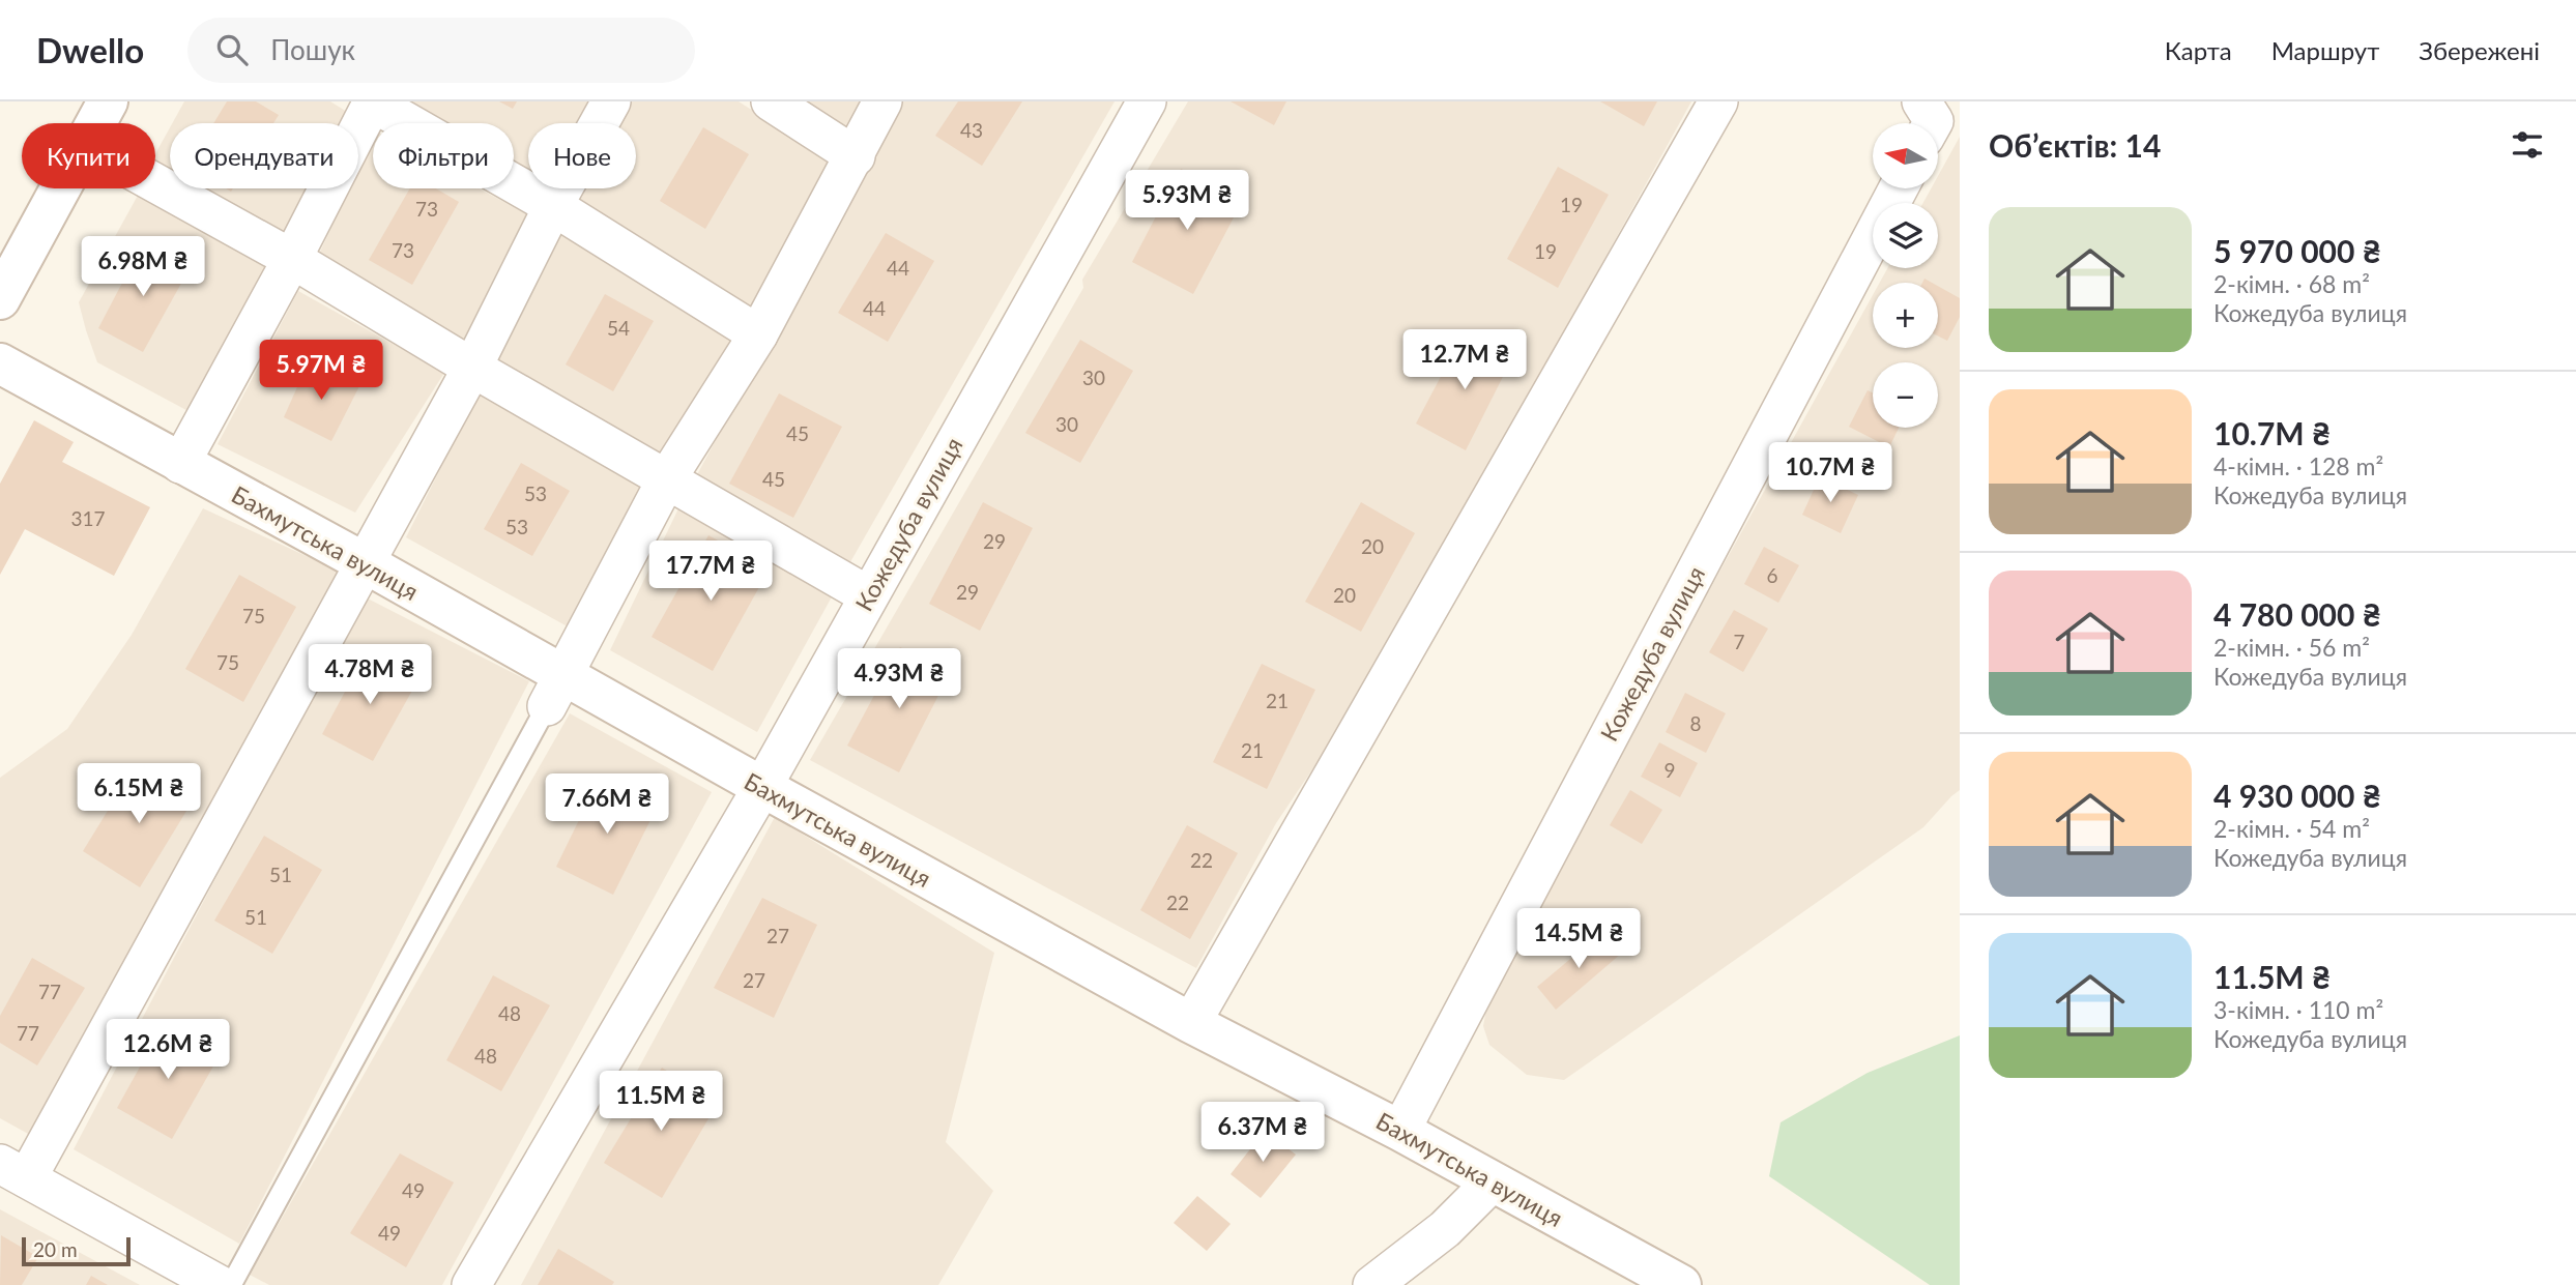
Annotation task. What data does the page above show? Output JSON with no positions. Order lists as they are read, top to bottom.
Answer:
{
  "streets": {
    "main road": ["Бахмутська вулиця"],
    "street": ["Кожедуба вулиця"]
  },
  "crossings": [
    ["Кожедуба вулиця", "Бахмутська вулиця"]
  ],
  "house_numbers": [
    "43",
    "19",
    "73",
    "73",
    "19",
    "44",
    "44",
    "54",
    "30",
    "30",
    "45",
    "45",
    "53",
    "317",
    "53",
    "29",
    "20",
    "6",
    "29",
    "20",
    "75",
    "7",
    "75",
    "21",
    "8",
    "21",
    "9",
    "22",
    "51",
    "22",
    "51",
    "27",
    "27",
    "77",
    "48",
    "77",
    "48",
    "49",
    "49"
  ],
  "scale_bar": "20 m",
  "north": "left",
  "page": {
    "header": "Dwello",
    "search": "Пошук",
    "nav": ["Карта", "Маршрут", "Збережені"],
    "heading": "Об’єктів: 14",
    "map_buttons": ["+", "−"],
    "chip": [
      "Купити",
      "Орендувати",
      "Фільтри",
      "Нове"
    ],
    "price": [
      "5.93M ₴",
      "6.98M ₴",
      "12.7M ₴",
      "5.97M ₴",
      "10.7M ₴",
      "17.7M ₴",
      "4.78M ₴",
      "4.93M ₴",
      "6.15M ₴",
      "7.66M ₴",
      "14.5M ₴",
      "12.6M ₴",
      "11.5M ₴",
      "6.37M ₴"
    ],
    "list": [
      {
        "name": "5 970 000 ₴",
        "note": "2-кімн. · 68 m² · Кожедуба вулиця"
      },
      {
        "name": "10.7M ₴",
        "note": "4-кімн. · 128 m² · Кожедуба вулиця"
      },
      {
        "name": "4 780 000 ₴",
        "note": "2-кімн. · 56 m² · Кожедуба вулиця"
      },
      {
        "name": "4 930 000 ₴",
        "note": "2-кімн. · 54 m² · Кожедуба вулиця"
      },
      {
        "name": "11.5M ₴",
        "note": "3-кімн. · 110 m² · Кожедуба вулиця"
      }
    ],
    "scale": "20 m"
  }
}
